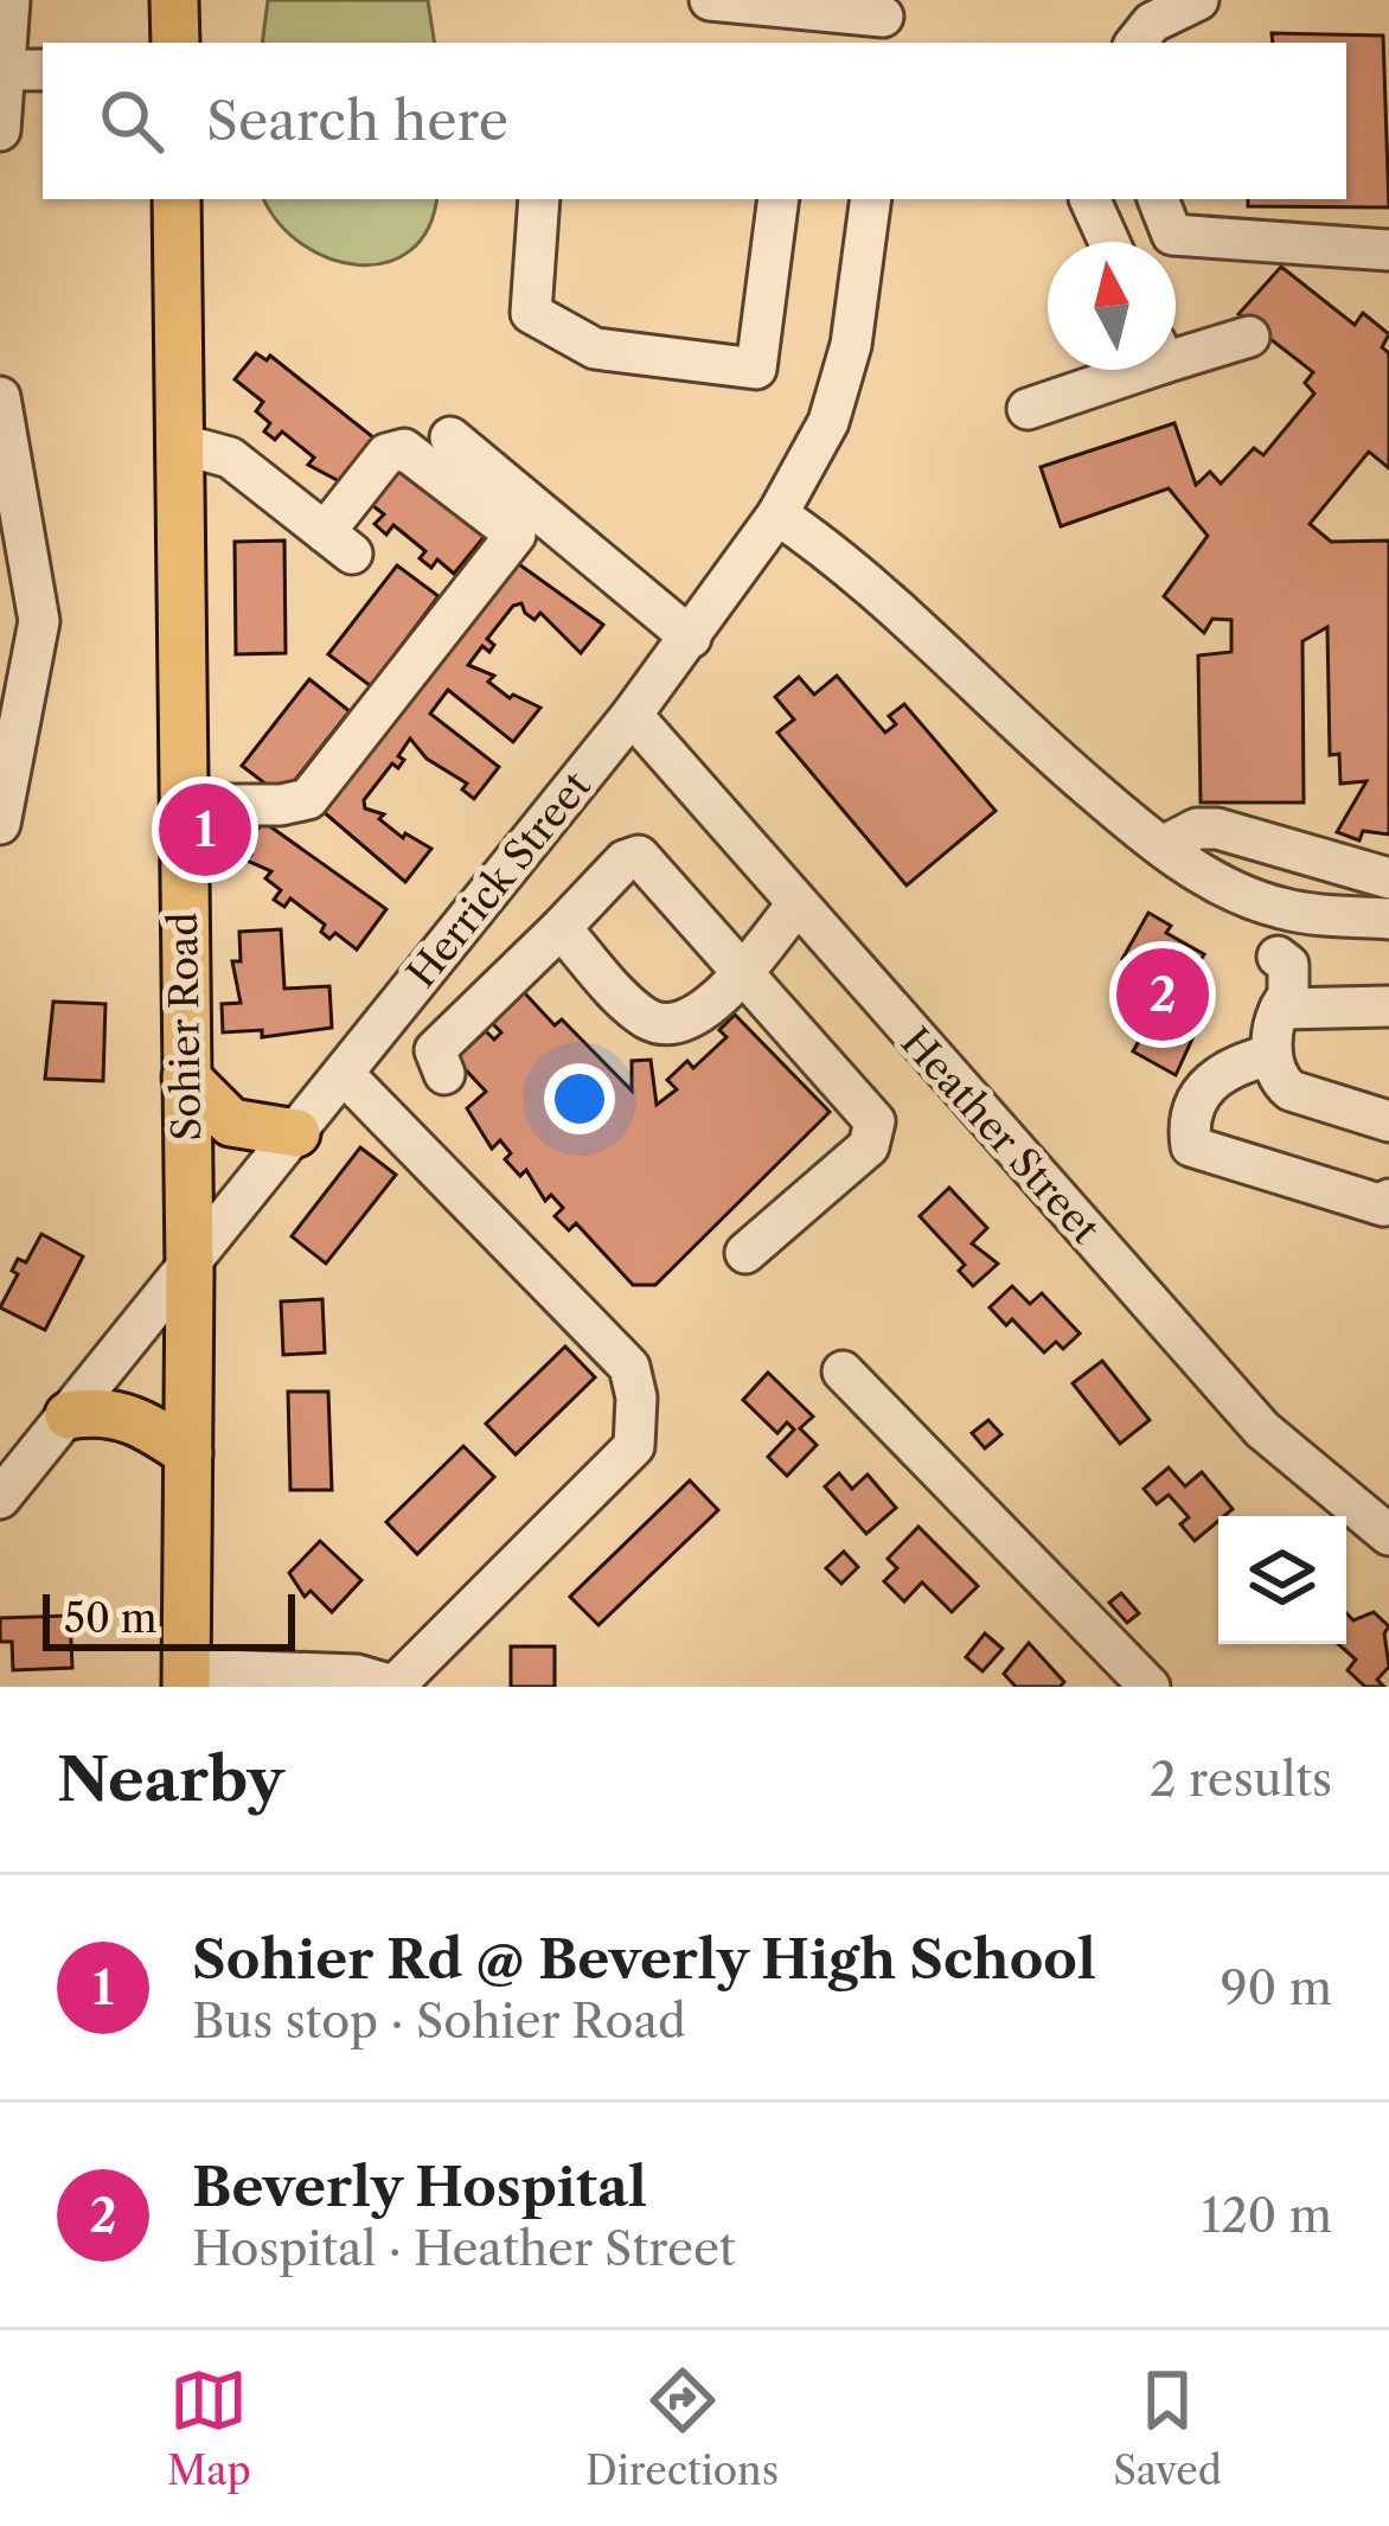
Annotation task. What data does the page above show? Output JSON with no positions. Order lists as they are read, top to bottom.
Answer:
{
  "streets": {
    "main road": ["Sohier Road"],
    "street": ["Herrick Street", "Heather Street"]
  },
  "crossings": [
    ["Herrick Street", "Sohier Road"],
    ["Herrick Street", "Heather Street"]
  ],
  "scale_bar": "50 m",
  "north": "top",
  "page": {
    "search": "Search here",
    "pins": ["1", "2"],
    "scale": "50 m",
    "heading": ["Nearby", "2 results"],
    "list": [
      {
        "mark": "1",
        "name": "Sohier Rd @ Beverly High School",
        "note": "Bus stop · Sohier Road",
        "value": "90 m"
      },
      {
        "mark": "2",
        "name": "Beverly Hospital",
        "note": "Hospital · Heather Street",
        "value": "120 m"
      }
    ],
    "nav": ["Map", "Directions", "Saved"]
  }
}
